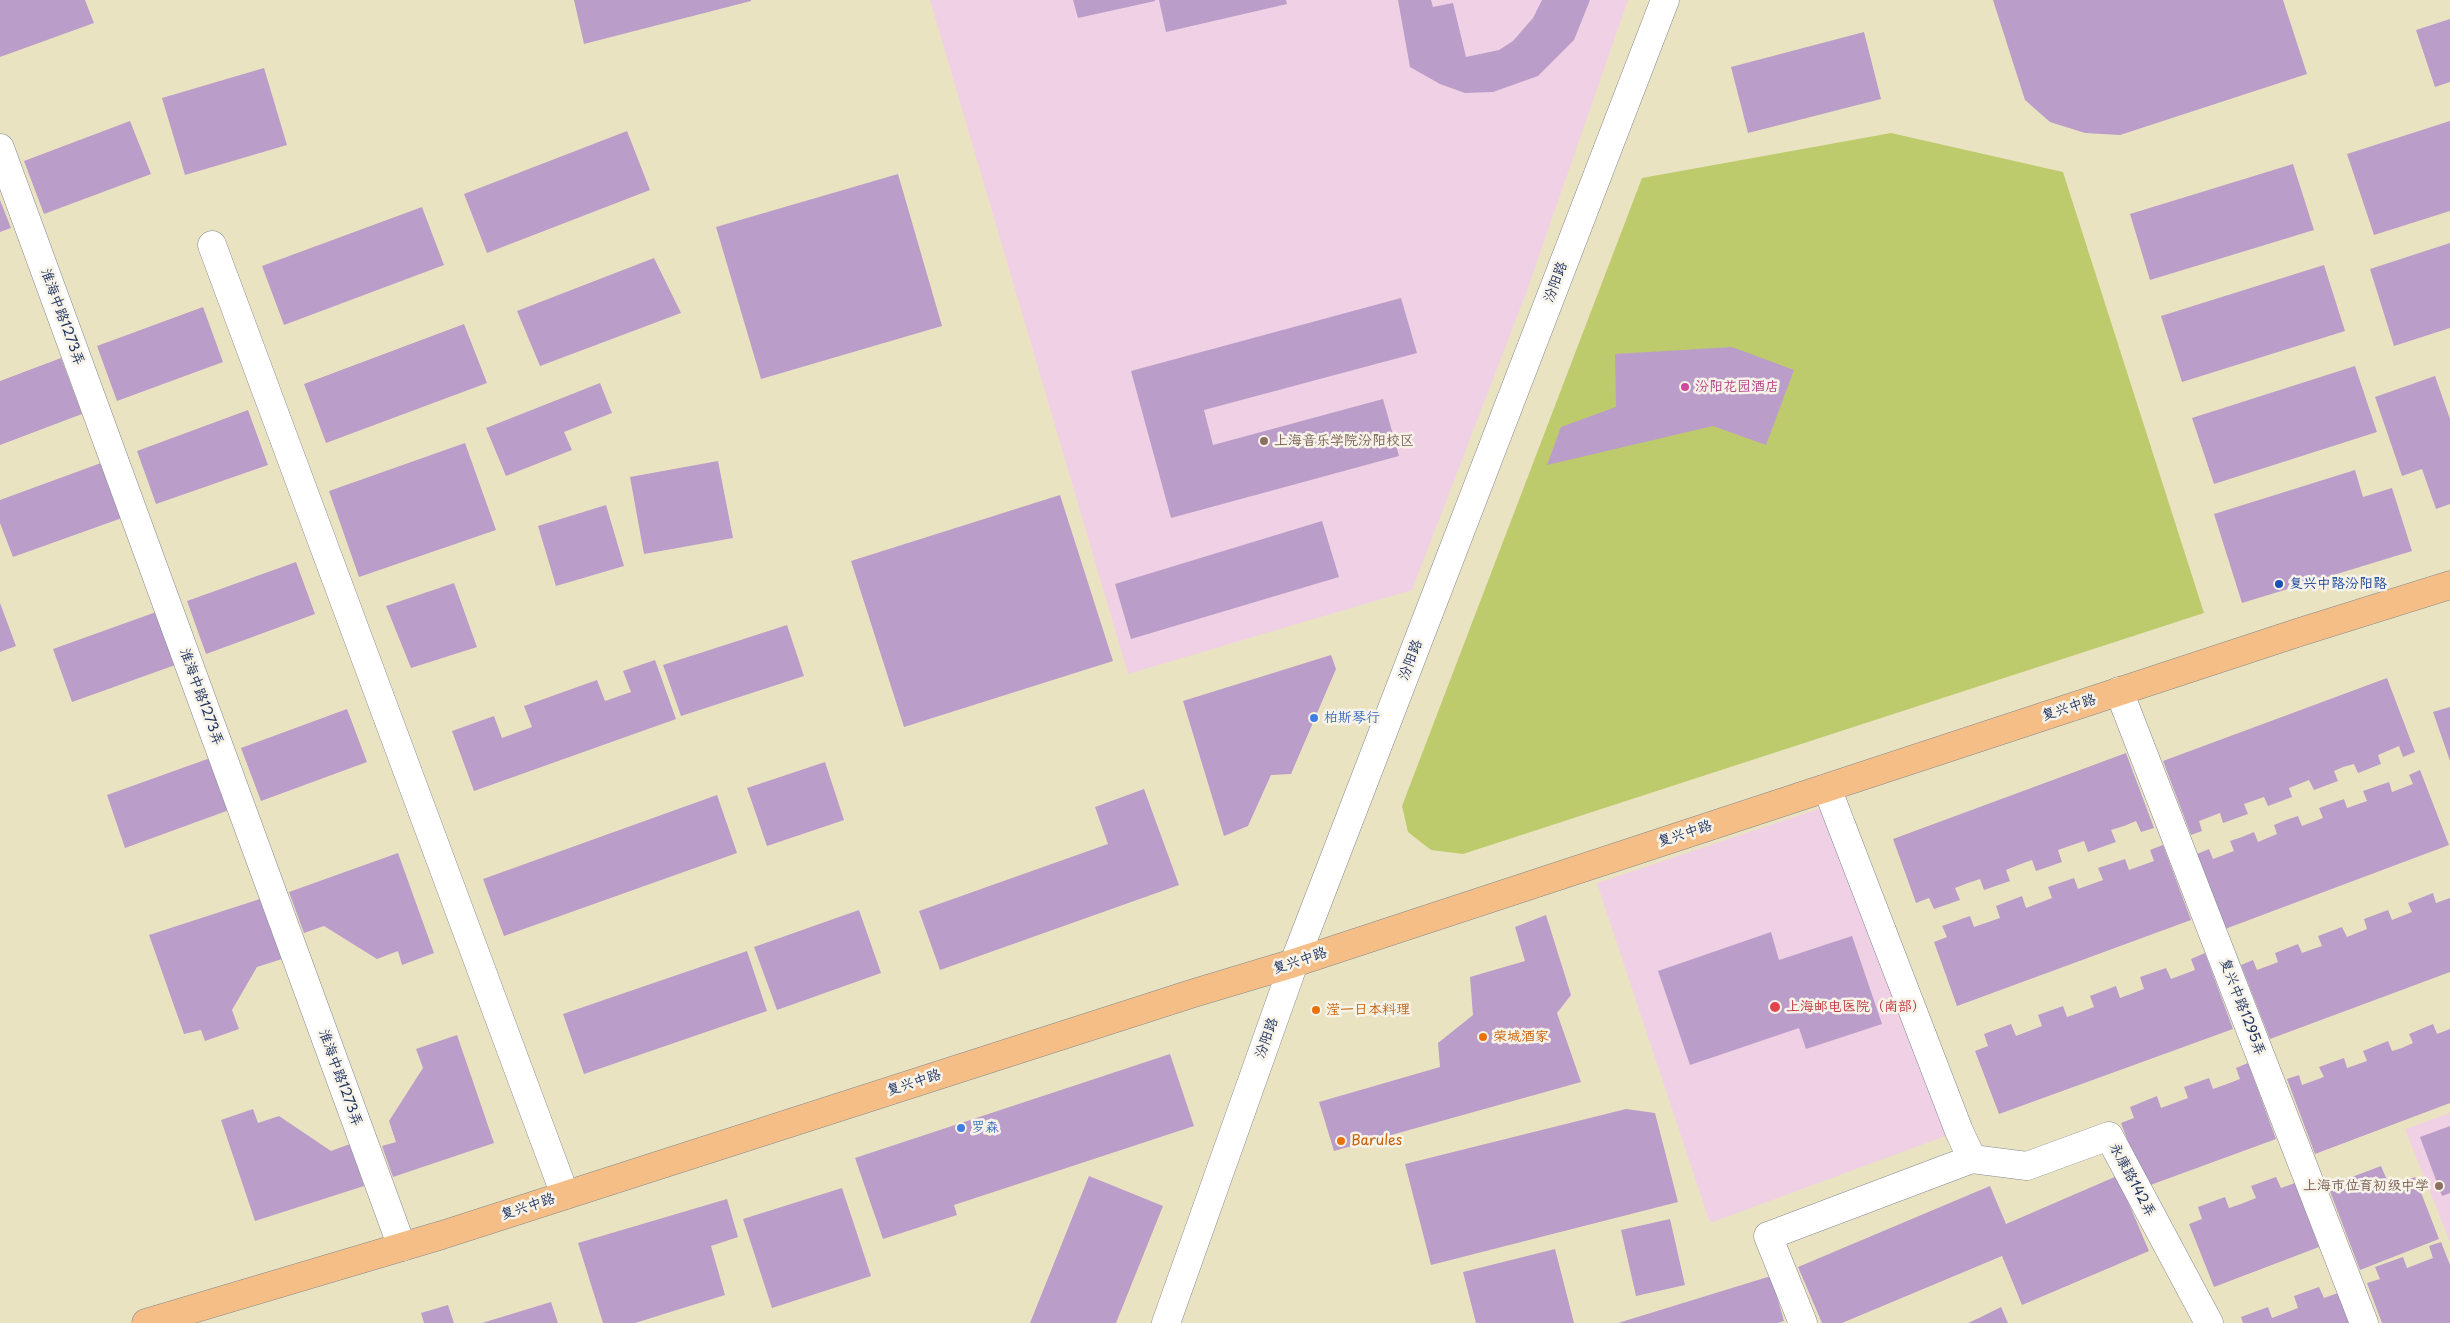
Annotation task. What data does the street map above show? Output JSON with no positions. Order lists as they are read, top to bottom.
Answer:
{
  "streets": {
    "main road": ["复兴中路"],
    "street": [
      "汾阳路",
      "淮海中路1273弄",
      "复兴中路1295弄",
      "永康路142弄"
    ]
  },
  "crossings": [
    ["汾阳路", "复兴中路"],
    ["淮海中路1273弄", "复兴中路"],
    ["复兴中路", "复兴中路1295弄"]
  ],
  "places": [
    "汾阳花园酒店",
    "上海音乐学院汾阳校区",
    "复兴中路汾阳路",
    "柏斯琴行",
    "上海邮电医院（南部）",
    "滢一日本料理",
    "荣城酒家",
    "罗森",
    "Barules",
    "上海市位育初级中学"
  ]
}
